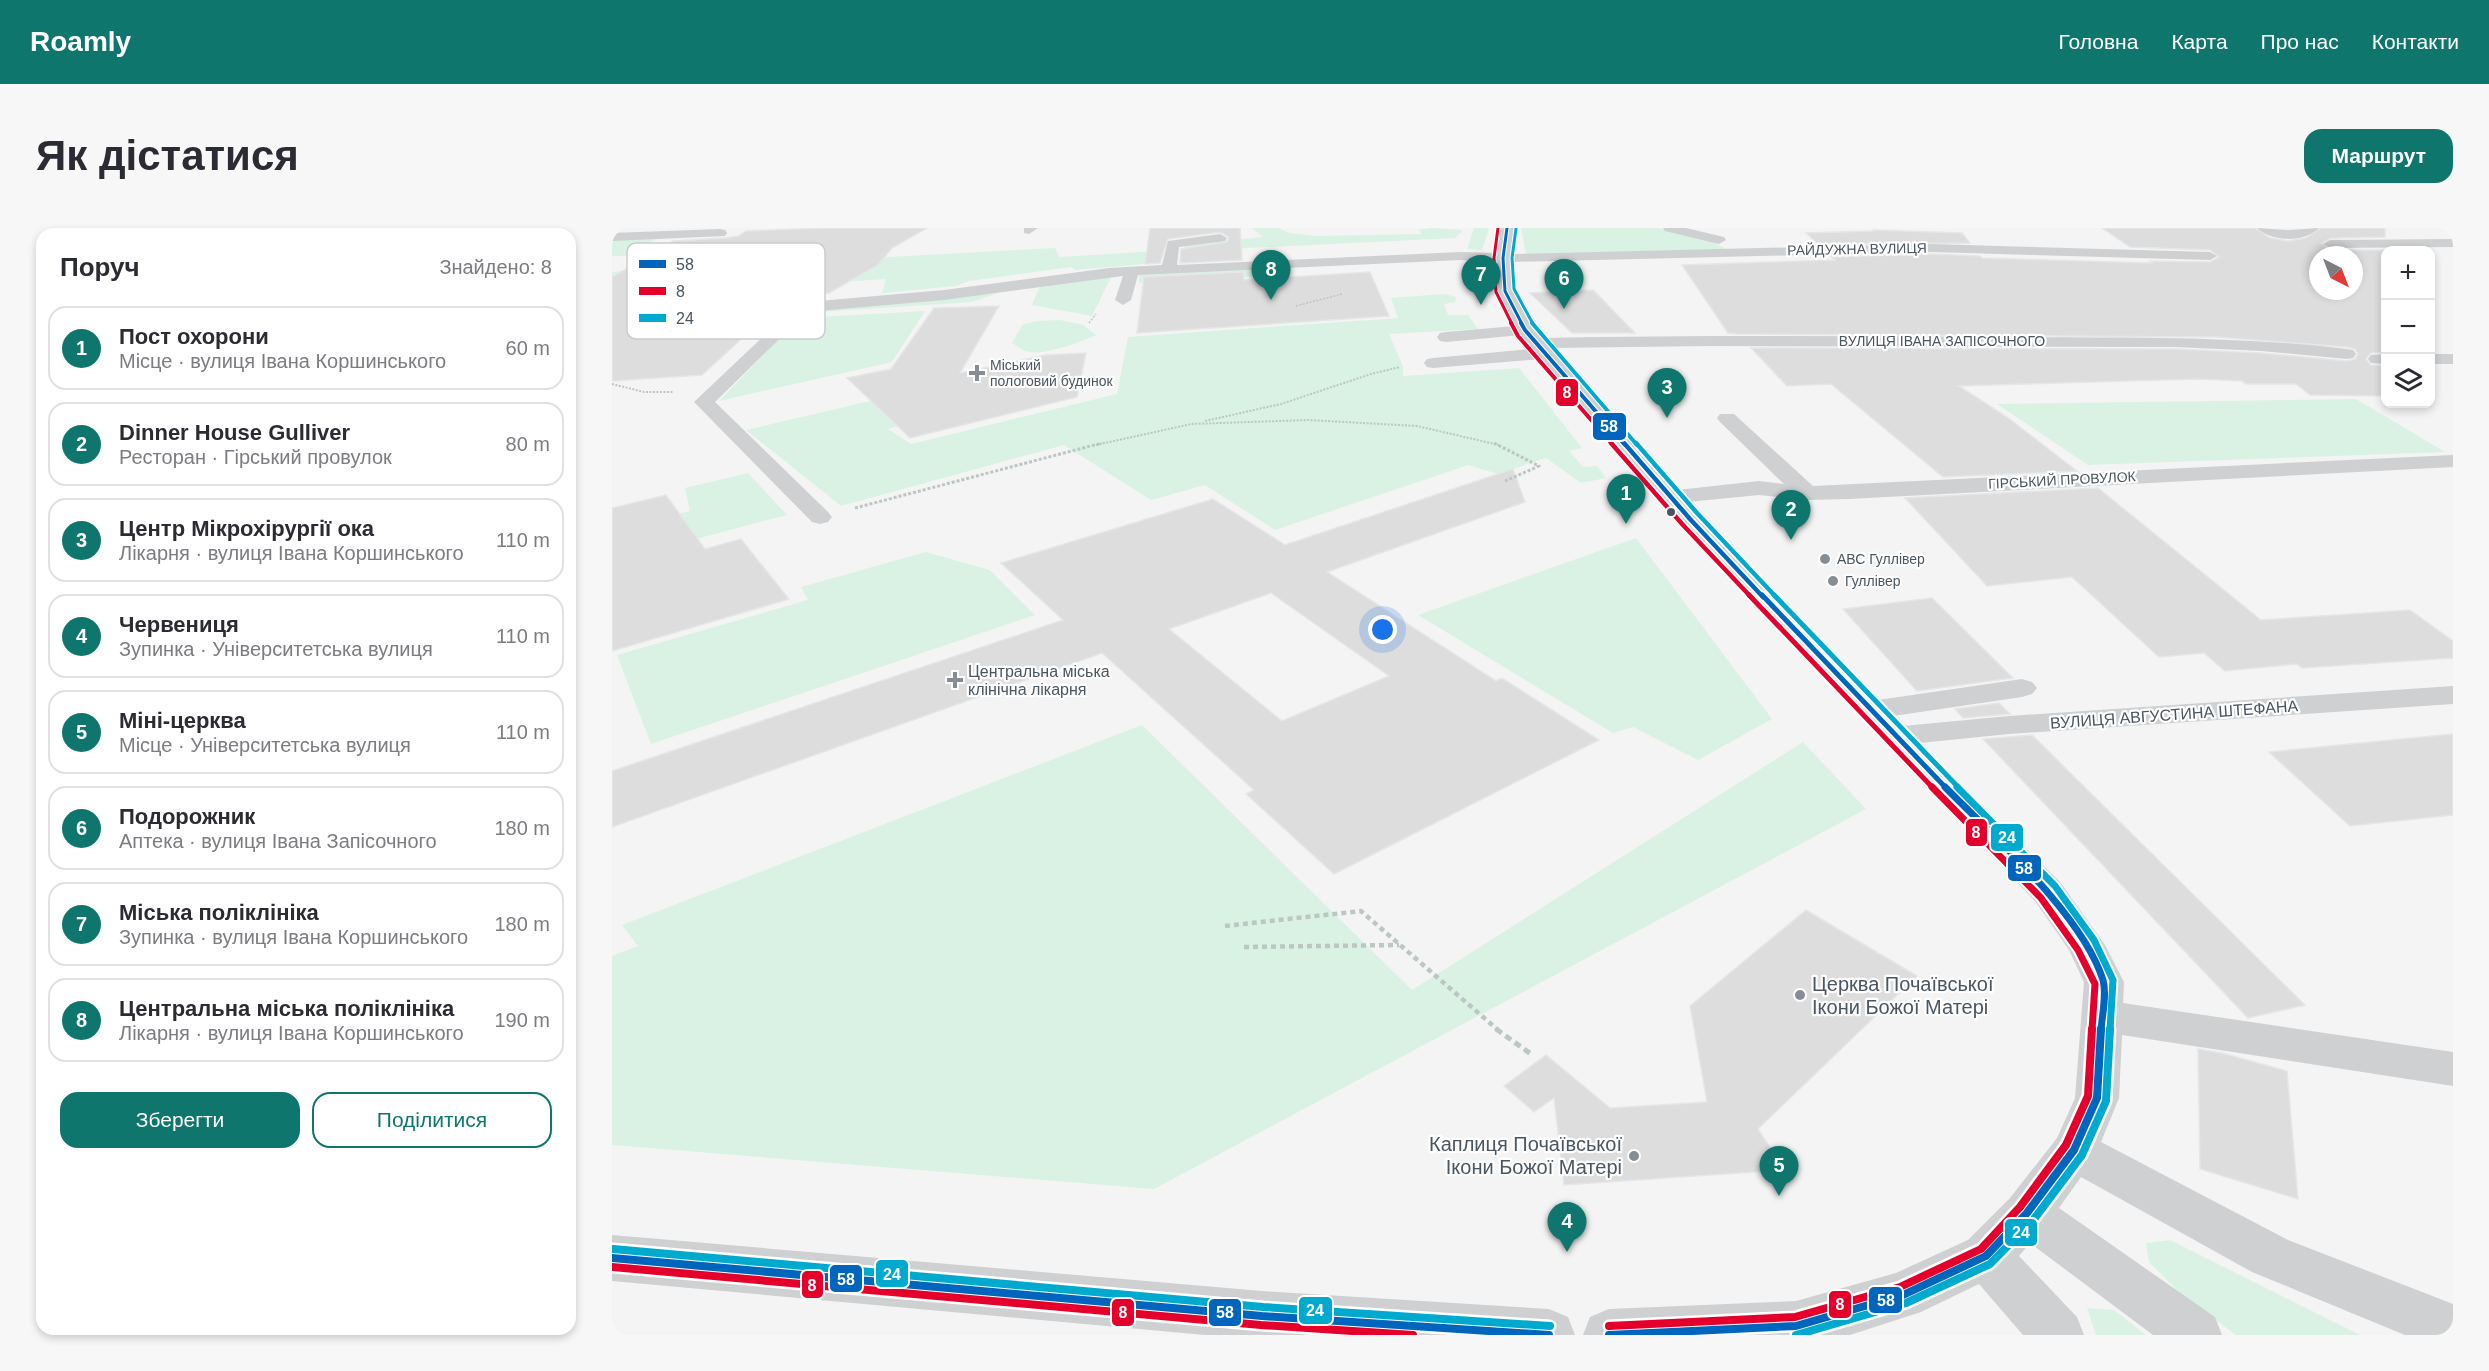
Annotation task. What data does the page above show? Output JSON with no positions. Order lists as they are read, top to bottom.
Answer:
{
  "streets": {
    "street": [
      "РАЙДУЖНА ВУЛИЦЯ",
      "ВУЛИЦЯ ІВАНА ЗАПІСОЧНОГО",
      "ГІРСЬКИЙ ПРОВУЛОК",
      "ВУЛИЦЯ АВГУСТИНА ШТЕФАНА"
    ]
  },
  "places": {
    "health": ["Міський пологовий будинок", "Центральна міська клінічна лікарня"],
    "other": [
      "АВС Гуллівер",
      "Гуллівер",
      "Церква Почаївської Ікони Божої Матері",
      "Каплиця Почаївської Ікони Божої Матері"
    ]
  },
  "lines": ["transit line 58", "transit line 8", "transit line 24"],
  "legend": ["58", "8", "24"],
  "north": "bottom right",
  "page": {
    "header": "Roamly",
    "nav": [
      "Головна",
      "Карта",
      "Про нас",
      "Контакти"
    ],
    "buttons": [
      "Маршрут",
      ["Зберегти", "Поділитися"]
    ],
    "title": "Як дістатися",
    "heading": ["Поруч", "Знайдено: 8"],
    "map_buttons": ["+", "−"],
    "pins": [
      "8",
      "7",
      "6",
      "3",
      "1",
      "2",
      "5",
      "4"
    ],
    "list": [
      {
        "mark": "1",
        "name": "Пост охорони",
        "note": "Місце · вулиця Івана Коршинського",
        "value": "60 m"
      },
      {
        "mark": "2",
        "name": "Dinner House Gulliver",
        "note": "Ресторан · Гірський провулок",
        "value": "80 m"
      },
      {
        "mark": "3",
        "name": "Центр Мікрохірургії ока",
        "note": "Лікарня · вулиця Івана Коршинського",
        "value": "110 m"
      },
      {
        "mark": "4",
        "name": "Червениця",
        "note": "Зупинка · Університетська вулиця",
        "value": "110 m"
      },
      {
        "mark": "5",
        "name": "Міні-церква",
        "note": "Місце · Університетська вулиця",
        "value": "110 m"
      },
      {
        "mark": "6",
        "name": "Подорожник",
        "note": "Аптека · вулиця Івана Запісочного",
        "value": "180 m"
      },
      {
        "mark": "7",
        "name": "Міська поліклініка",
        "note": "Зупинка · вулиця Івана Коршинського",
        "value": "180 m"
      },
      {
        "mark": "8",
        "name": "Центральна міська поліклініка",
        "note": "Лікарня · вулиця Івана Коршинського",
        "value": "190 m"
      }
    ]
  }
}
